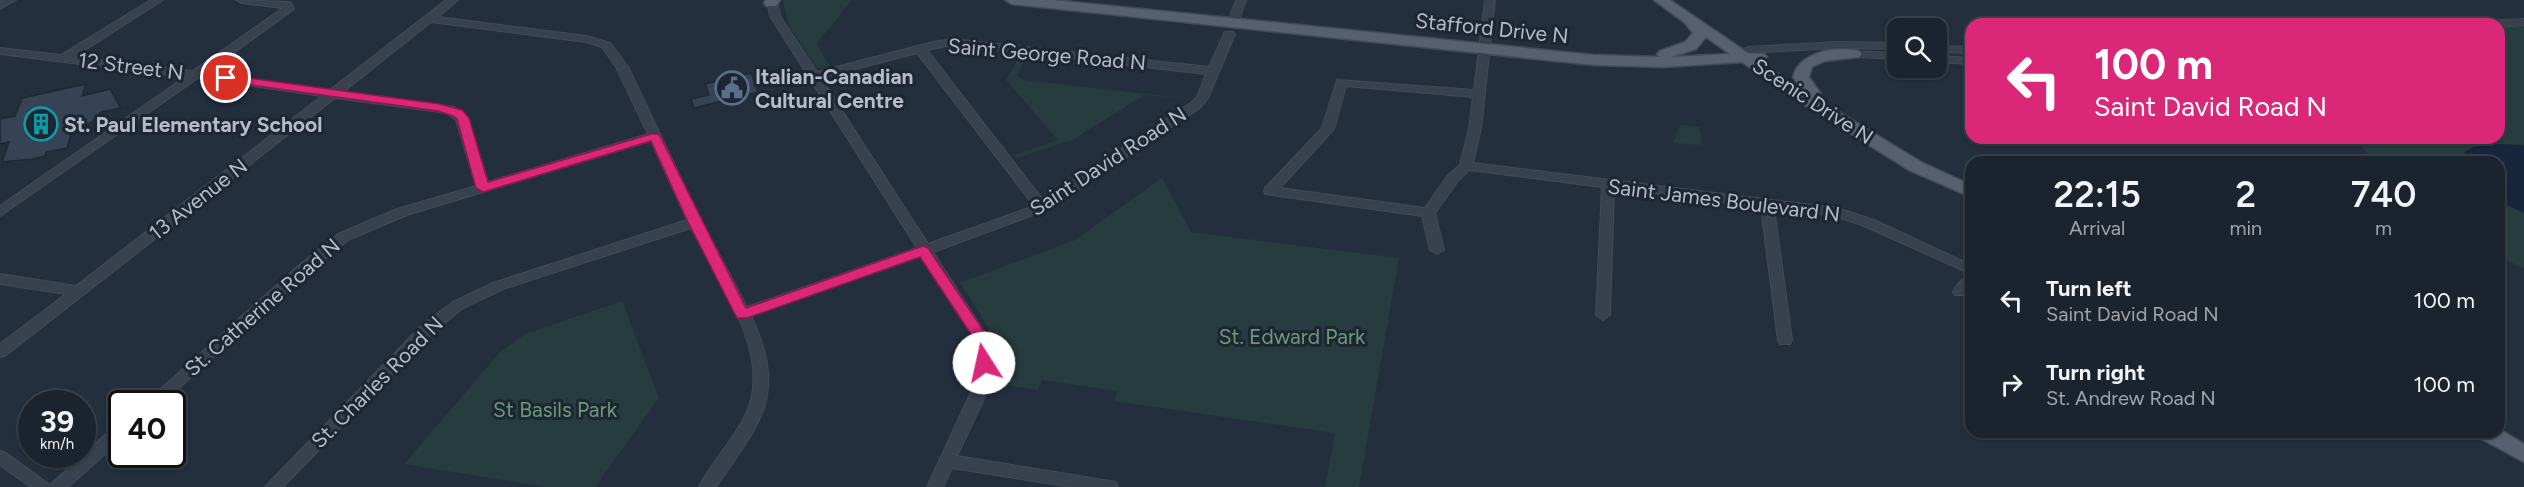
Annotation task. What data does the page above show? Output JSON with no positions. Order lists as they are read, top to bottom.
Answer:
{
  "streets": {
    "main road": ["Stafford Drive N", "Scenic Drive N"],
    "street": [
      "Saint George Road N",
      "12 Street N",
      "Saint David Road N",
      "13 Avenue N",
      "Saint James Boulevard N",
      "St. Catherine Road N",
      "St. Charles Road N"
    ]
  },
  "crossings": [
    ["Stafford Drive N", "Scenic Drive N"],
    ["Stafford Drive N", "Saint David Road N"],
    ["Saint George Road N", "Saint David Road N"],
    ["12 Street N", "13 Avenue N"],
    ["12 Street N", "St. Catherine Road N"]
  ],
  "parks": ["St. Edward Park", "St Basils Park"],
  "places": {
    "public building": ["Italian-Canadian Cultural Centre"],
    "building": ["St. Paul Elementary School"]
  },
  "page": {
    "turn": ["100 m", "Saint David Road N"],
    "eta": [
      "22:15",
      "Arrival",
      "2",
      "min",
      "740",
      "m"
    ],
    "list": [
      {
        "name": "Turn left",
        "note": "Saint David Road N",
        "value": "100 m"
      },
      {
        "name": "Turn right",
        "note": "St. Andrew Road N",
        "value": "100 m"
      }
    ],
    "speed": "39 km/h",
    "limit": "40"
  }
}
